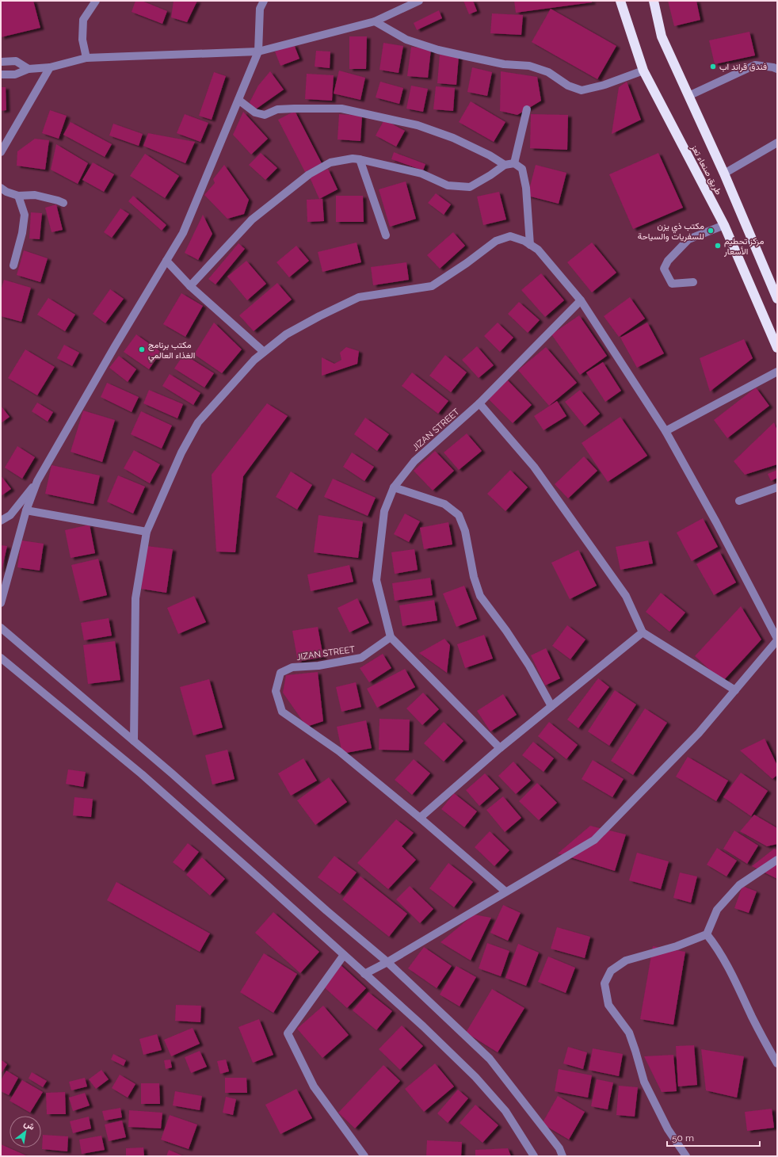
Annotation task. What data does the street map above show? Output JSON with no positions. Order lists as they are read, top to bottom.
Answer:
{
  "streets": {
    "highway": ["طريق صنعاء تعز"],
    "street": ["JIZAN STREET"]
  },
  "places": [
    "فندق قراند اب",
    "مكتب ذي يزن للسفريات والسياحة",
    "مركز تحطيم الأسعار",
    "مكتب برنامج الغذاء العالمي"
  ],
  "scale_bar": "50 m",
  "north": "top right"
}
